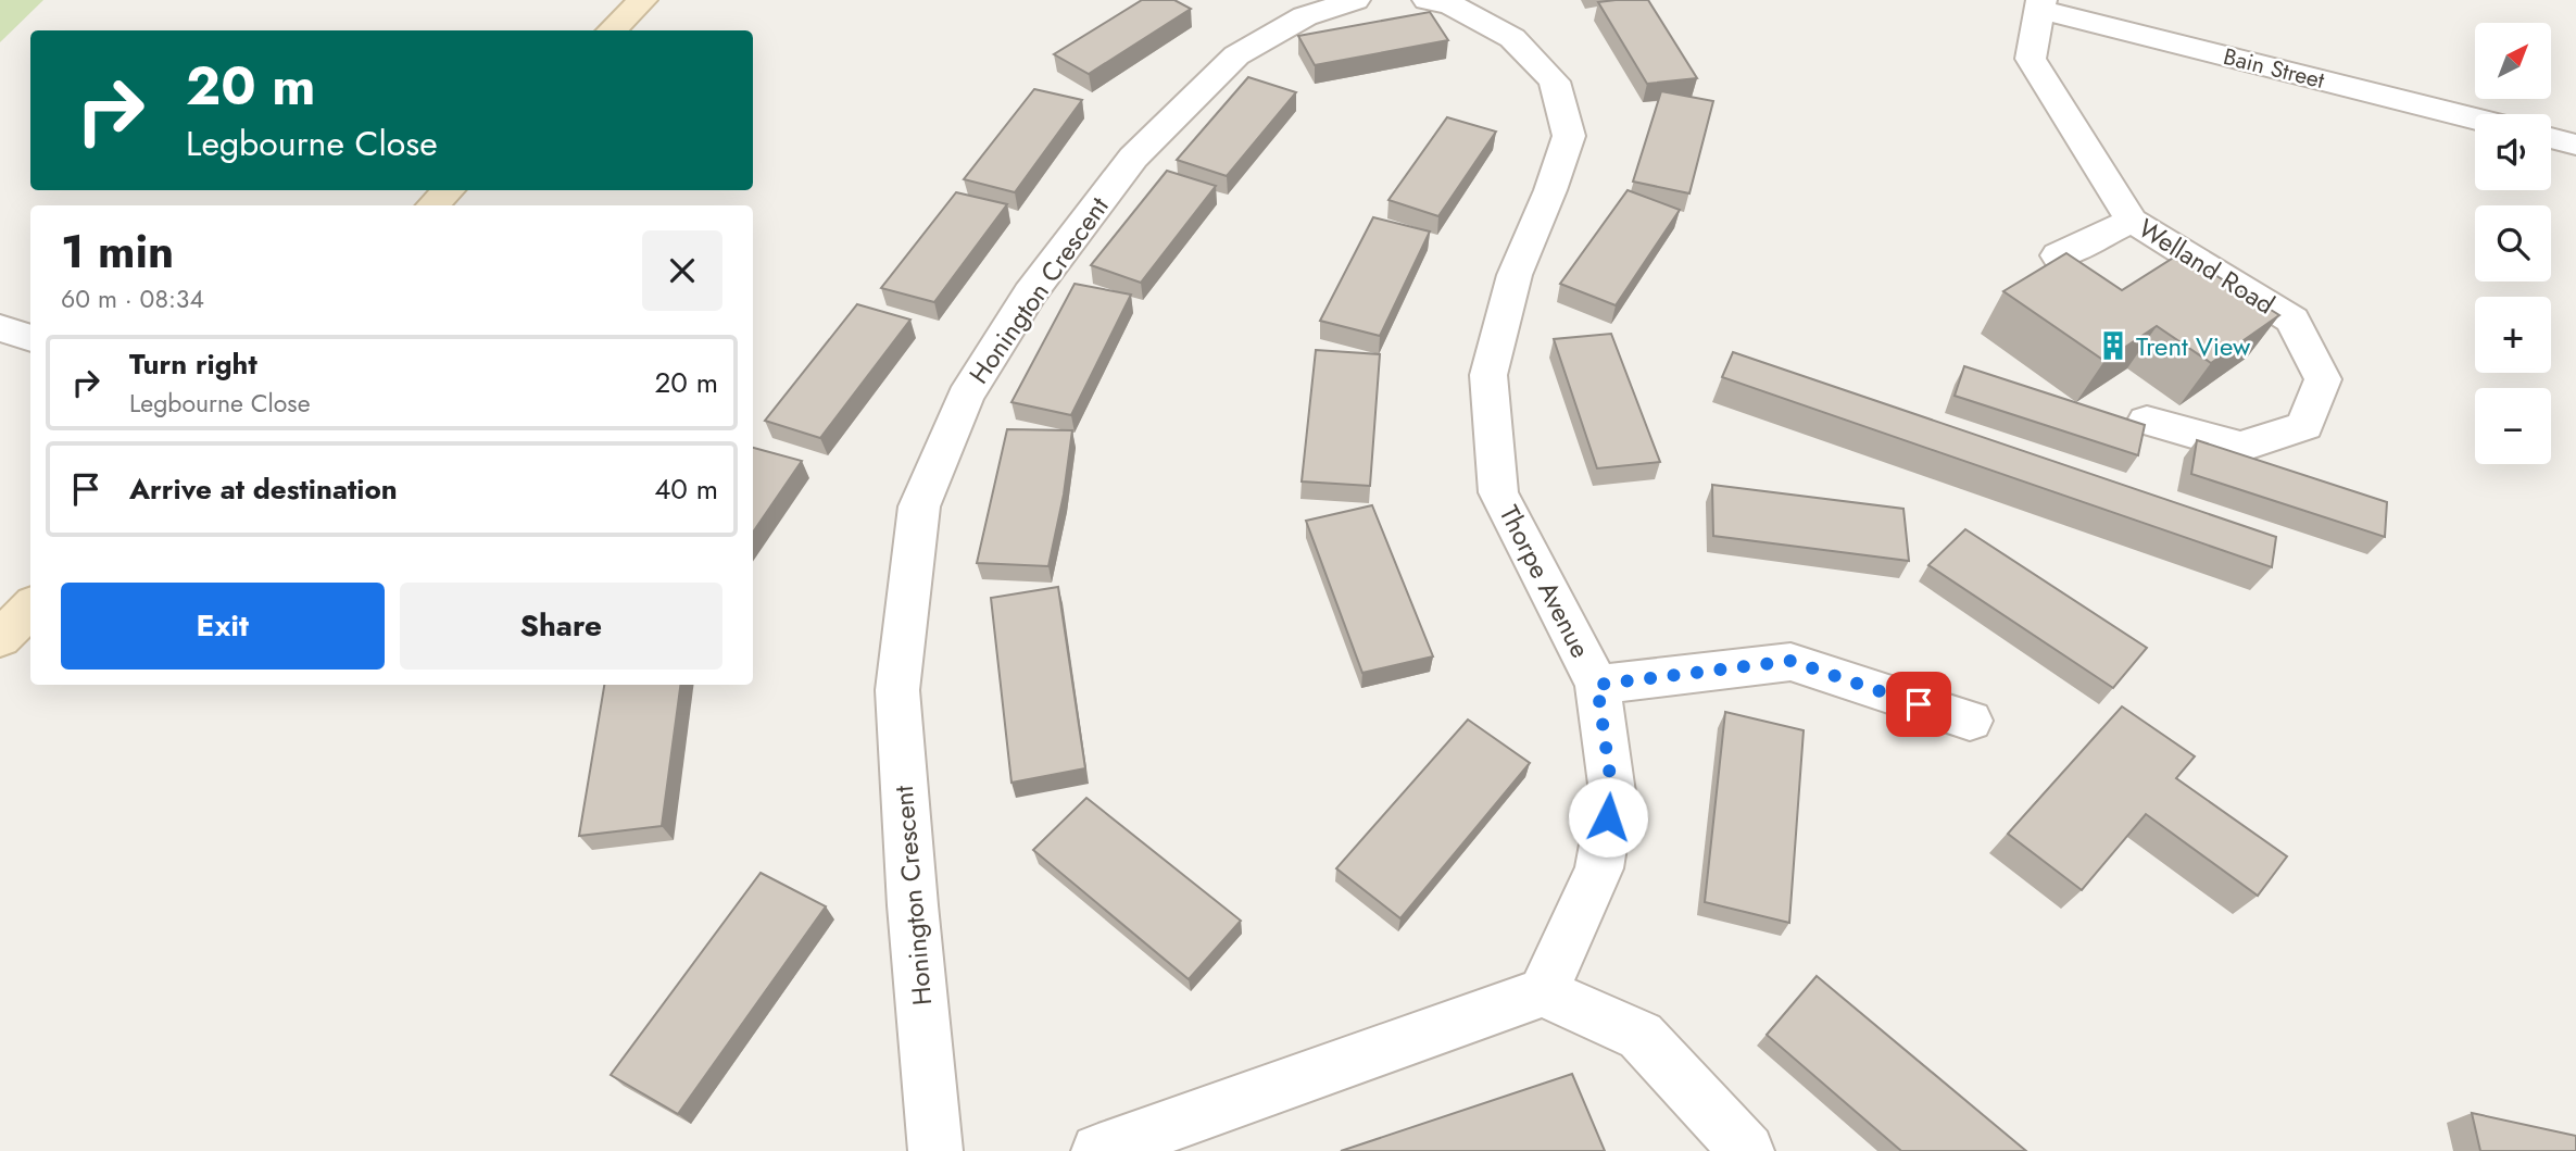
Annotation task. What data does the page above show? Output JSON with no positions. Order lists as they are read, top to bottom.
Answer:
{
  "streets": {
    "street": [
      "Bain Street",
      "Welland Road",
      "Honington Crescent",
      "Thorpe Avenue"
    ]
  },
  "crossings": [
    ["Bain Street", "Welland Road"]
  ],
  "places": {
    "building": ["Trent View"]
  },
  "north": "top right",
  "page": {
    "map_buttons": ["+", "−"],
    "turn": ["20 m", "Legbourne Close"],
    "heading": ["1 min", "60 m · 08:34"],
    "list": [
      {
        "name": "Turn right",
        "note": "Legbourne Close",
        "value": "20 m"
      },
      {
        "name": "Arrive at destination",
        "value": "40 m"
      }
    ],
    "buttons": ["Exit", "Share"]
  }
}
